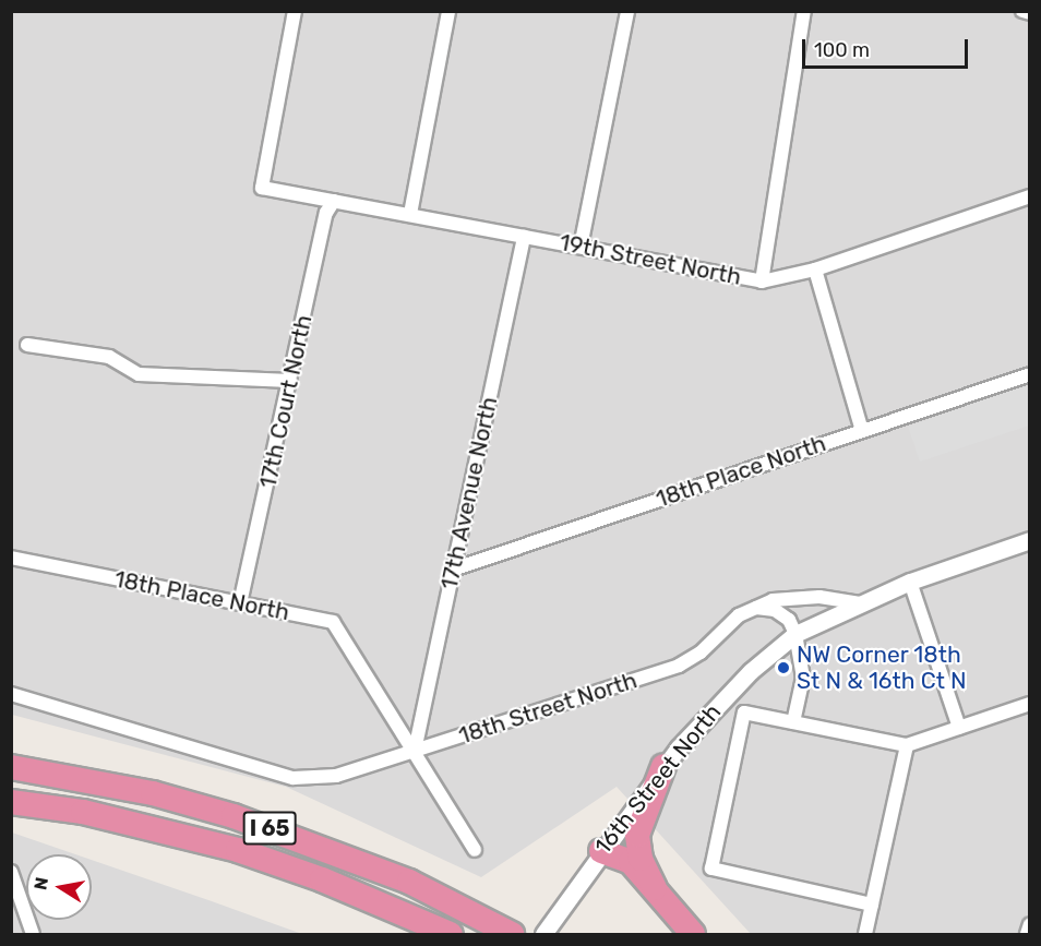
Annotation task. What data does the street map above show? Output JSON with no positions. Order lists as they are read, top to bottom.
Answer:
{
  "streets": {
    "highway": ["I 65"],
    "street": [
      "19th Street North",
      "17th Court North",
      "18th Place North",
      "17th Avenue North",
      "18th Street North",
      "16th Street North"
    ]
  },
  "crossings": [
    ["19th Street North", "17th Court North"],
    ["19th Street North", "17th Avenue North"],
    ["17th Court North", "18th Place North"],
    ["18th Place North", "17th Avenue North"],
    ["18th Place North", "18th Street North"],
    ["17th Avenue North", "18th Street North"],
    ["18th Street North", "16th Street North"]
  ],
  "places": ["NW Corner 18th St N & 16th Ct N"],
  "scale_bar": "100 m",
  "north": "left"
}
